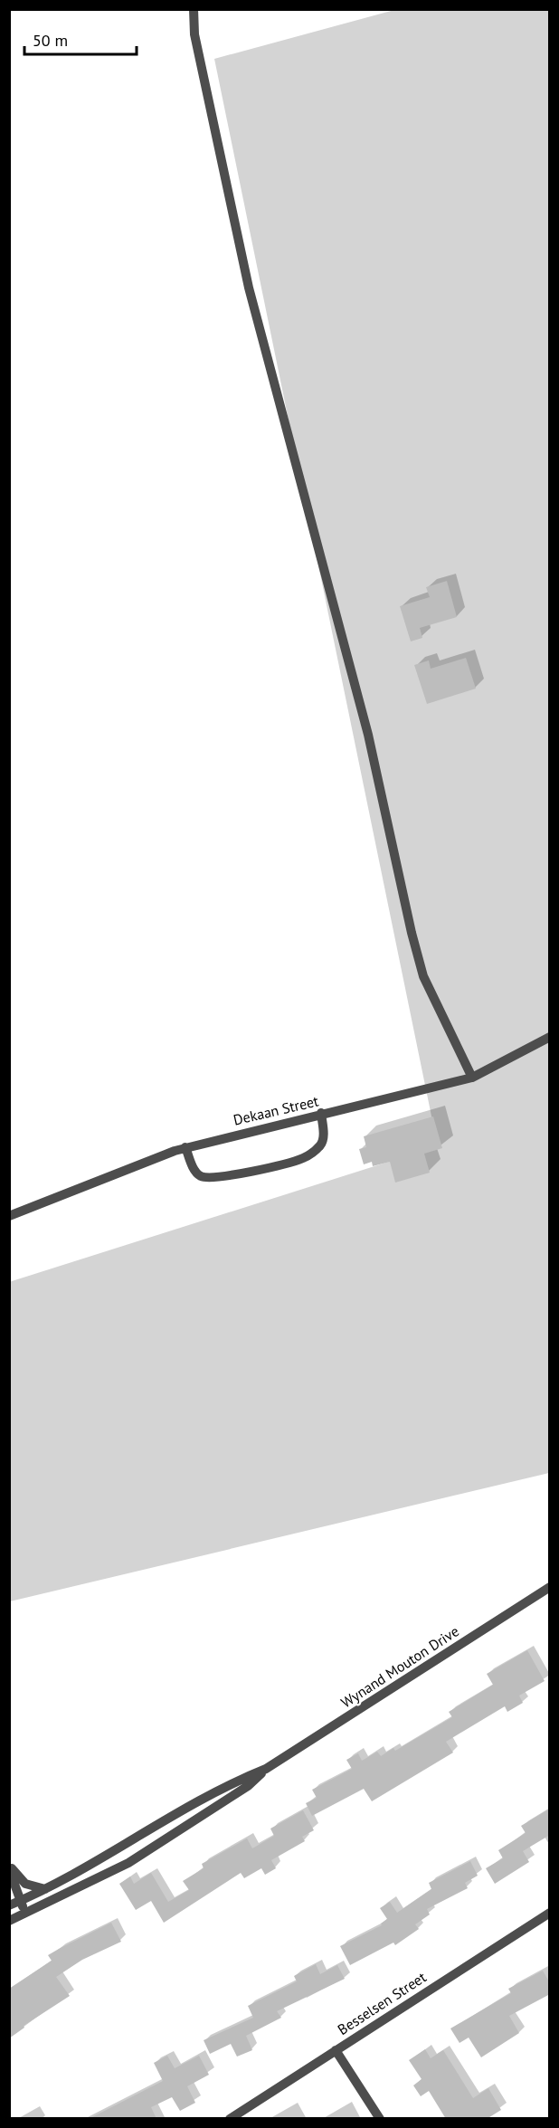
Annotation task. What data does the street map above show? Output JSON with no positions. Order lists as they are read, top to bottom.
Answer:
{
  "streets": {
    "street": ["Dekaan Street", "Wynand Mouton Drive", "Besselsen Street"]
  },
  "scale_bar": "50 m"
}
